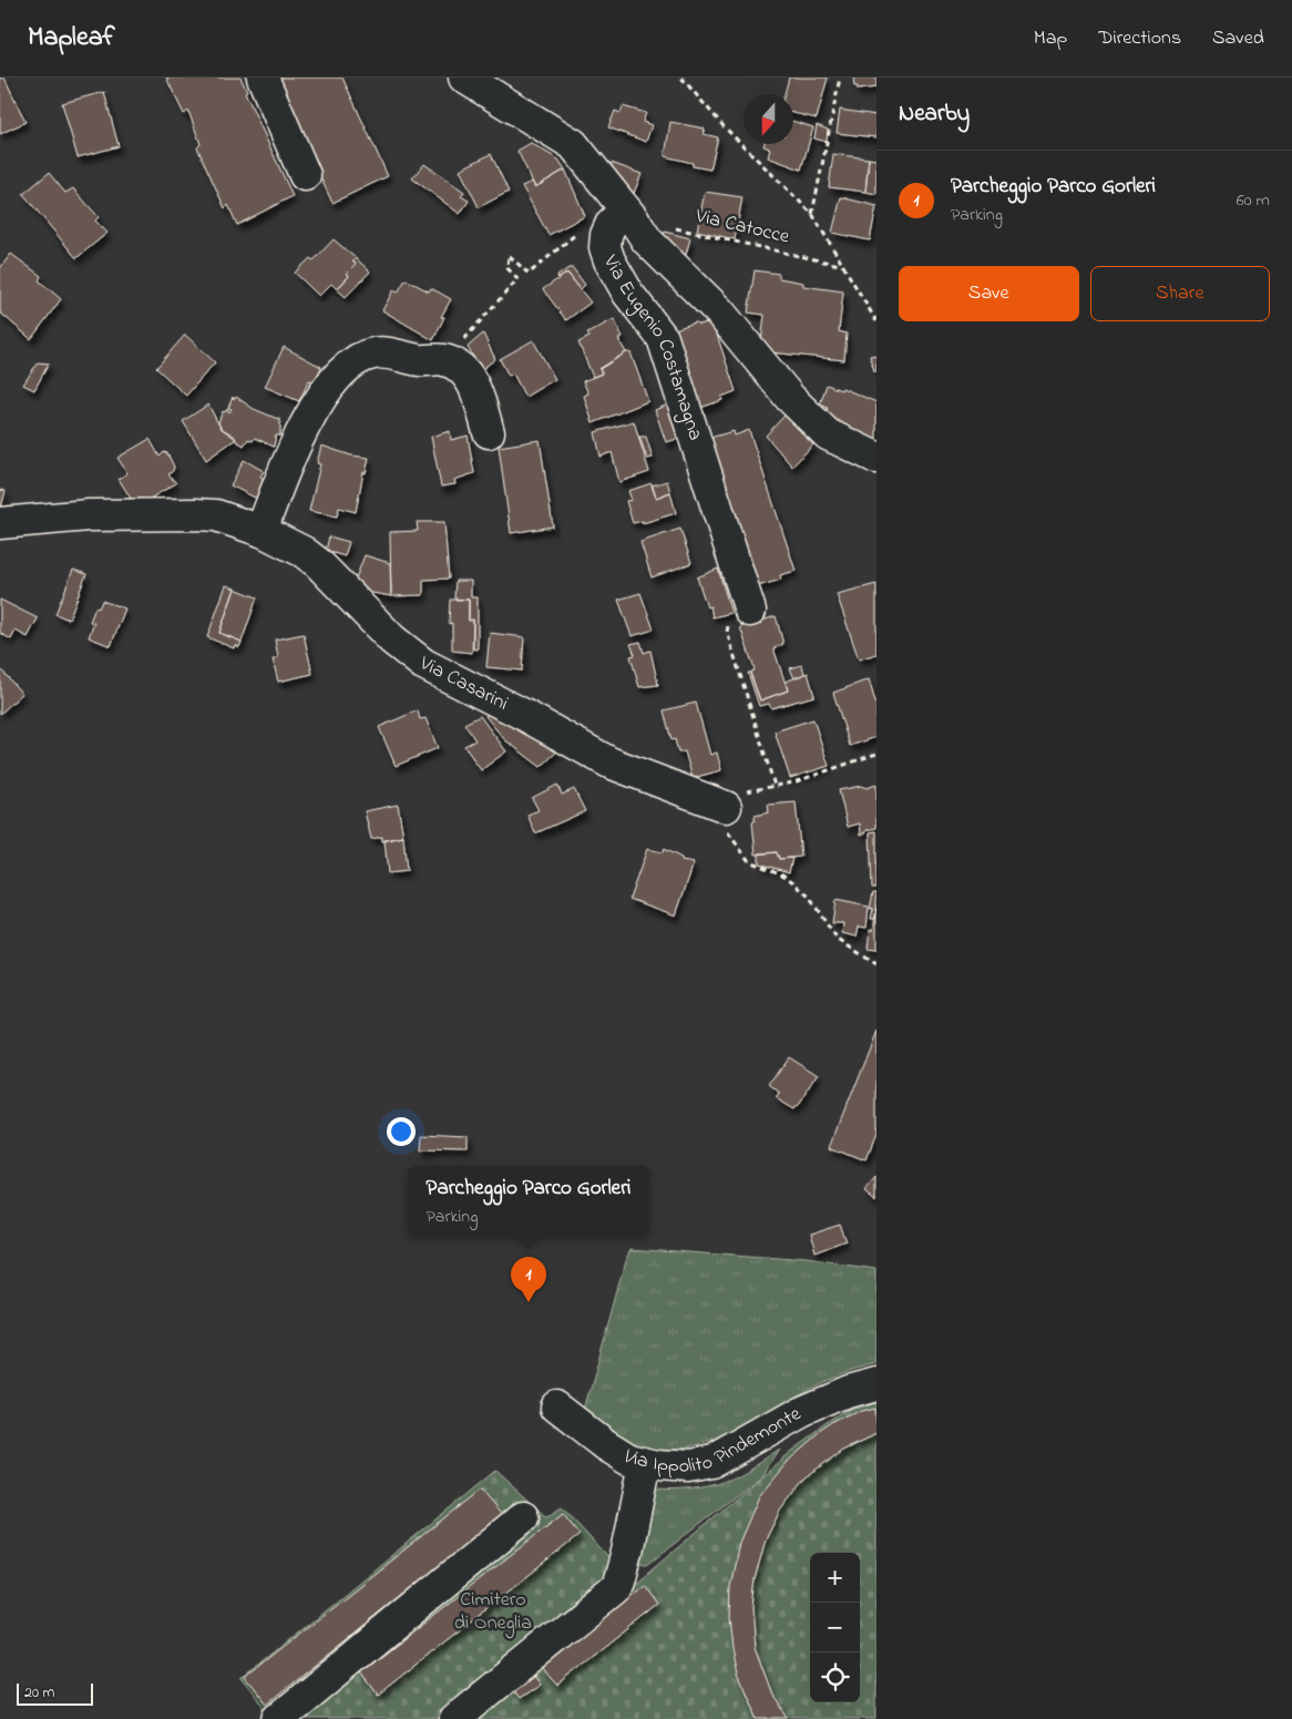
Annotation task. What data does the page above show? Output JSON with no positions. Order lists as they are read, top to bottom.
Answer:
{
  "streets": {
    "street": ["Via Eugenio Costamagna", "Via Casarini", "Via Ippolito Pindemonte"],
    "path": ["Via Catocce"]
  },
  "parks": ["Cimitero di Oneglia"],
  "scale_bar": "20 m",
  "north": "bottom",
  "page": {
    "header": "Mapleaf",
    "nav": ["Map", "Directions", "Saved"],
    "heading": "Nearby",
    "list": [
      {
        "mark": "1",
        "name": "Parcheggio Parco Gorleri",
        "note": "Parking",
        "value": "60 m"
      }
    ],
    "buttons": ["Save", "Share"],
    "popup": ["Parcheggio Parco Gorleri", "Parking"],
    "pins": "1",
    "map_buttons": ["+", "−"],
    "scale": "20 m"
  }
}
